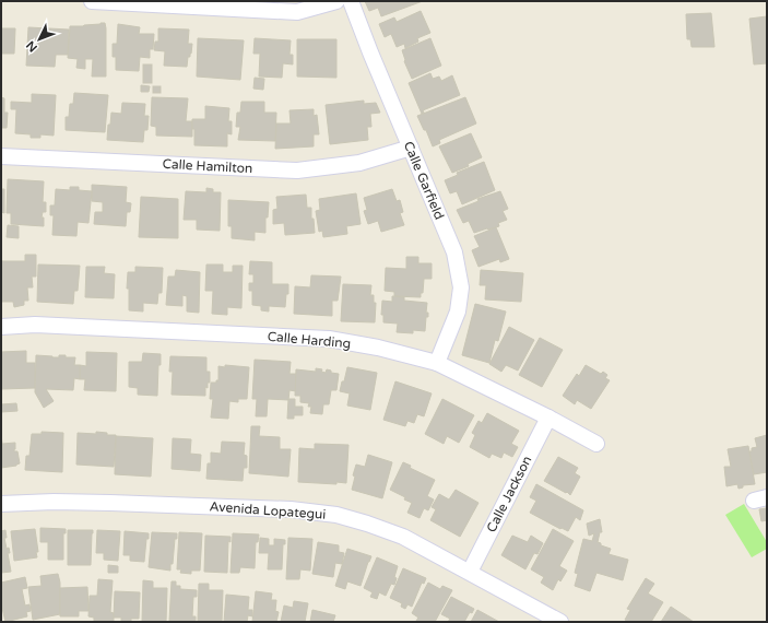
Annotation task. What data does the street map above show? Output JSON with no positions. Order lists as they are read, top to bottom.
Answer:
{
  "streets": {
    "street": [
      "Calle Hamilton",
      "Calle Garfield",
      "Calle Harding",
      "Calle Jackson",
      "Avenida Lopategui"
    ]
  },
  "crossings": [
    ["Calle Hamilton", "Calle Garfield"],
    ["Calle Garfield", "Calle Harding"],
    ["Calle Harding", "Calle Jackson"],
    ["Calle Jackson", "Avenida Lopategui"]
  ],
  "north": "bottom left"
}
